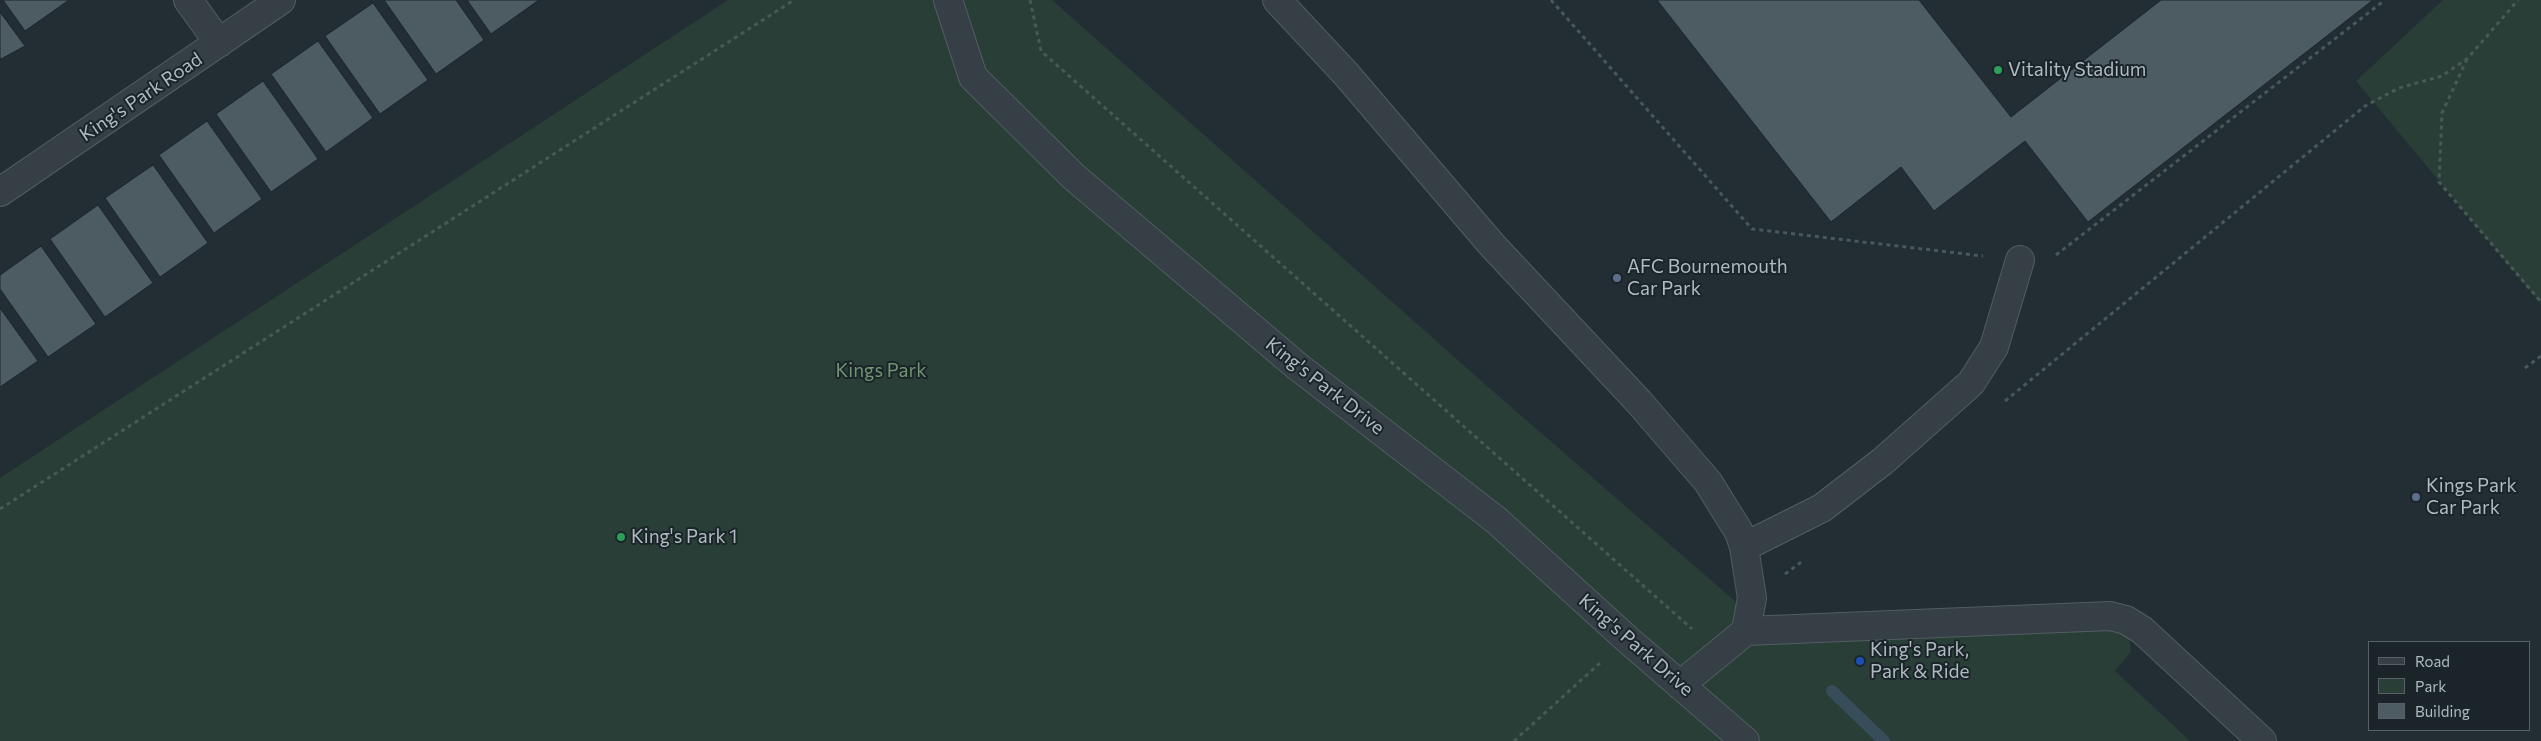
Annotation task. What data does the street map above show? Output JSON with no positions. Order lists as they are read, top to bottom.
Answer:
{
  "streets": {
    "street": ["King's Park Road", "King's Park Drive"]
  },
  "parks": ["Kings Park"],
  "places": [
    "Vitality Stadium",
    "AFC Bournemouth Car Park",
    "Kings Park Car Park",
    "King's Park 1",
    "King's Park, Park & Ride"
  ],
  "legend": ["Road", "Park", "Building"]
}
